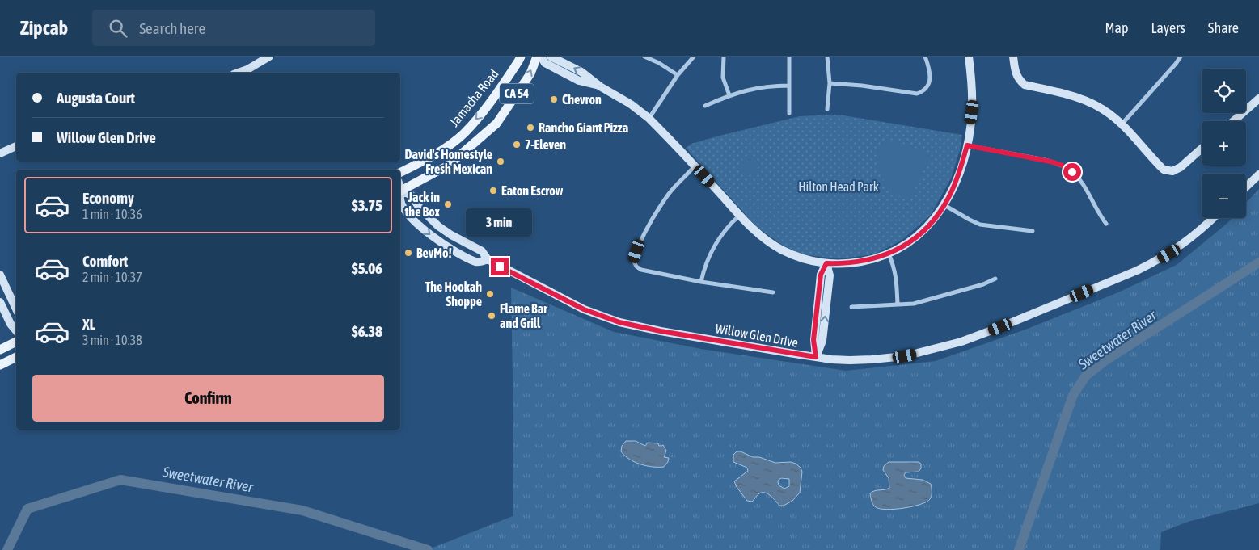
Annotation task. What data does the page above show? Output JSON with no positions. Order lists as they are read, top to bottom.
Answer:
{
  "streets": {
    "main road": ["CA 54", "Jamacha Road"],
    "street": ["Willow Glen Drive"]
  },
  "crossings": [
    ["CA 54", "Willow Glen Drive"]
  ],
  "water": ["Sweetwater River"],
  "parks": ["Hilton Head Park"],
  "places": [
    "Chevron",
    "Rancho Giant Pizza",
    "7-Eleven",
    "David's Homestyle Fresh Mexican",
    "Eaton Escrow",
    "Jack in the Box",
    "BevMo!",
    "The Hookah Shoppe",
    "Flame Bar and Grill"
  ],
  "page": {
    "header": "Zipcab",
    "search": "Search here",
    "nav": ["Map", "Layers", "Share"],
    "map_buttons": ["+", "−"],
    "banner": ["Augusta Court", "Willow Glen Drive"],
    "list": [
      {
        "name": "Economy",
        "note": "1 min · 10:36",
        "value": "$3.75"
      },
      {
        "name": "Comfort",
        "note": "2 min · 10:37",
        "value": "$5.06"
      },
      {
        "name": "XL",
        "note": "3 min · 10:38",
        "value": "$6.38"
      }
    ],
    "bubble": "3 min",
    "buttons": "Confirm"
  }
}
